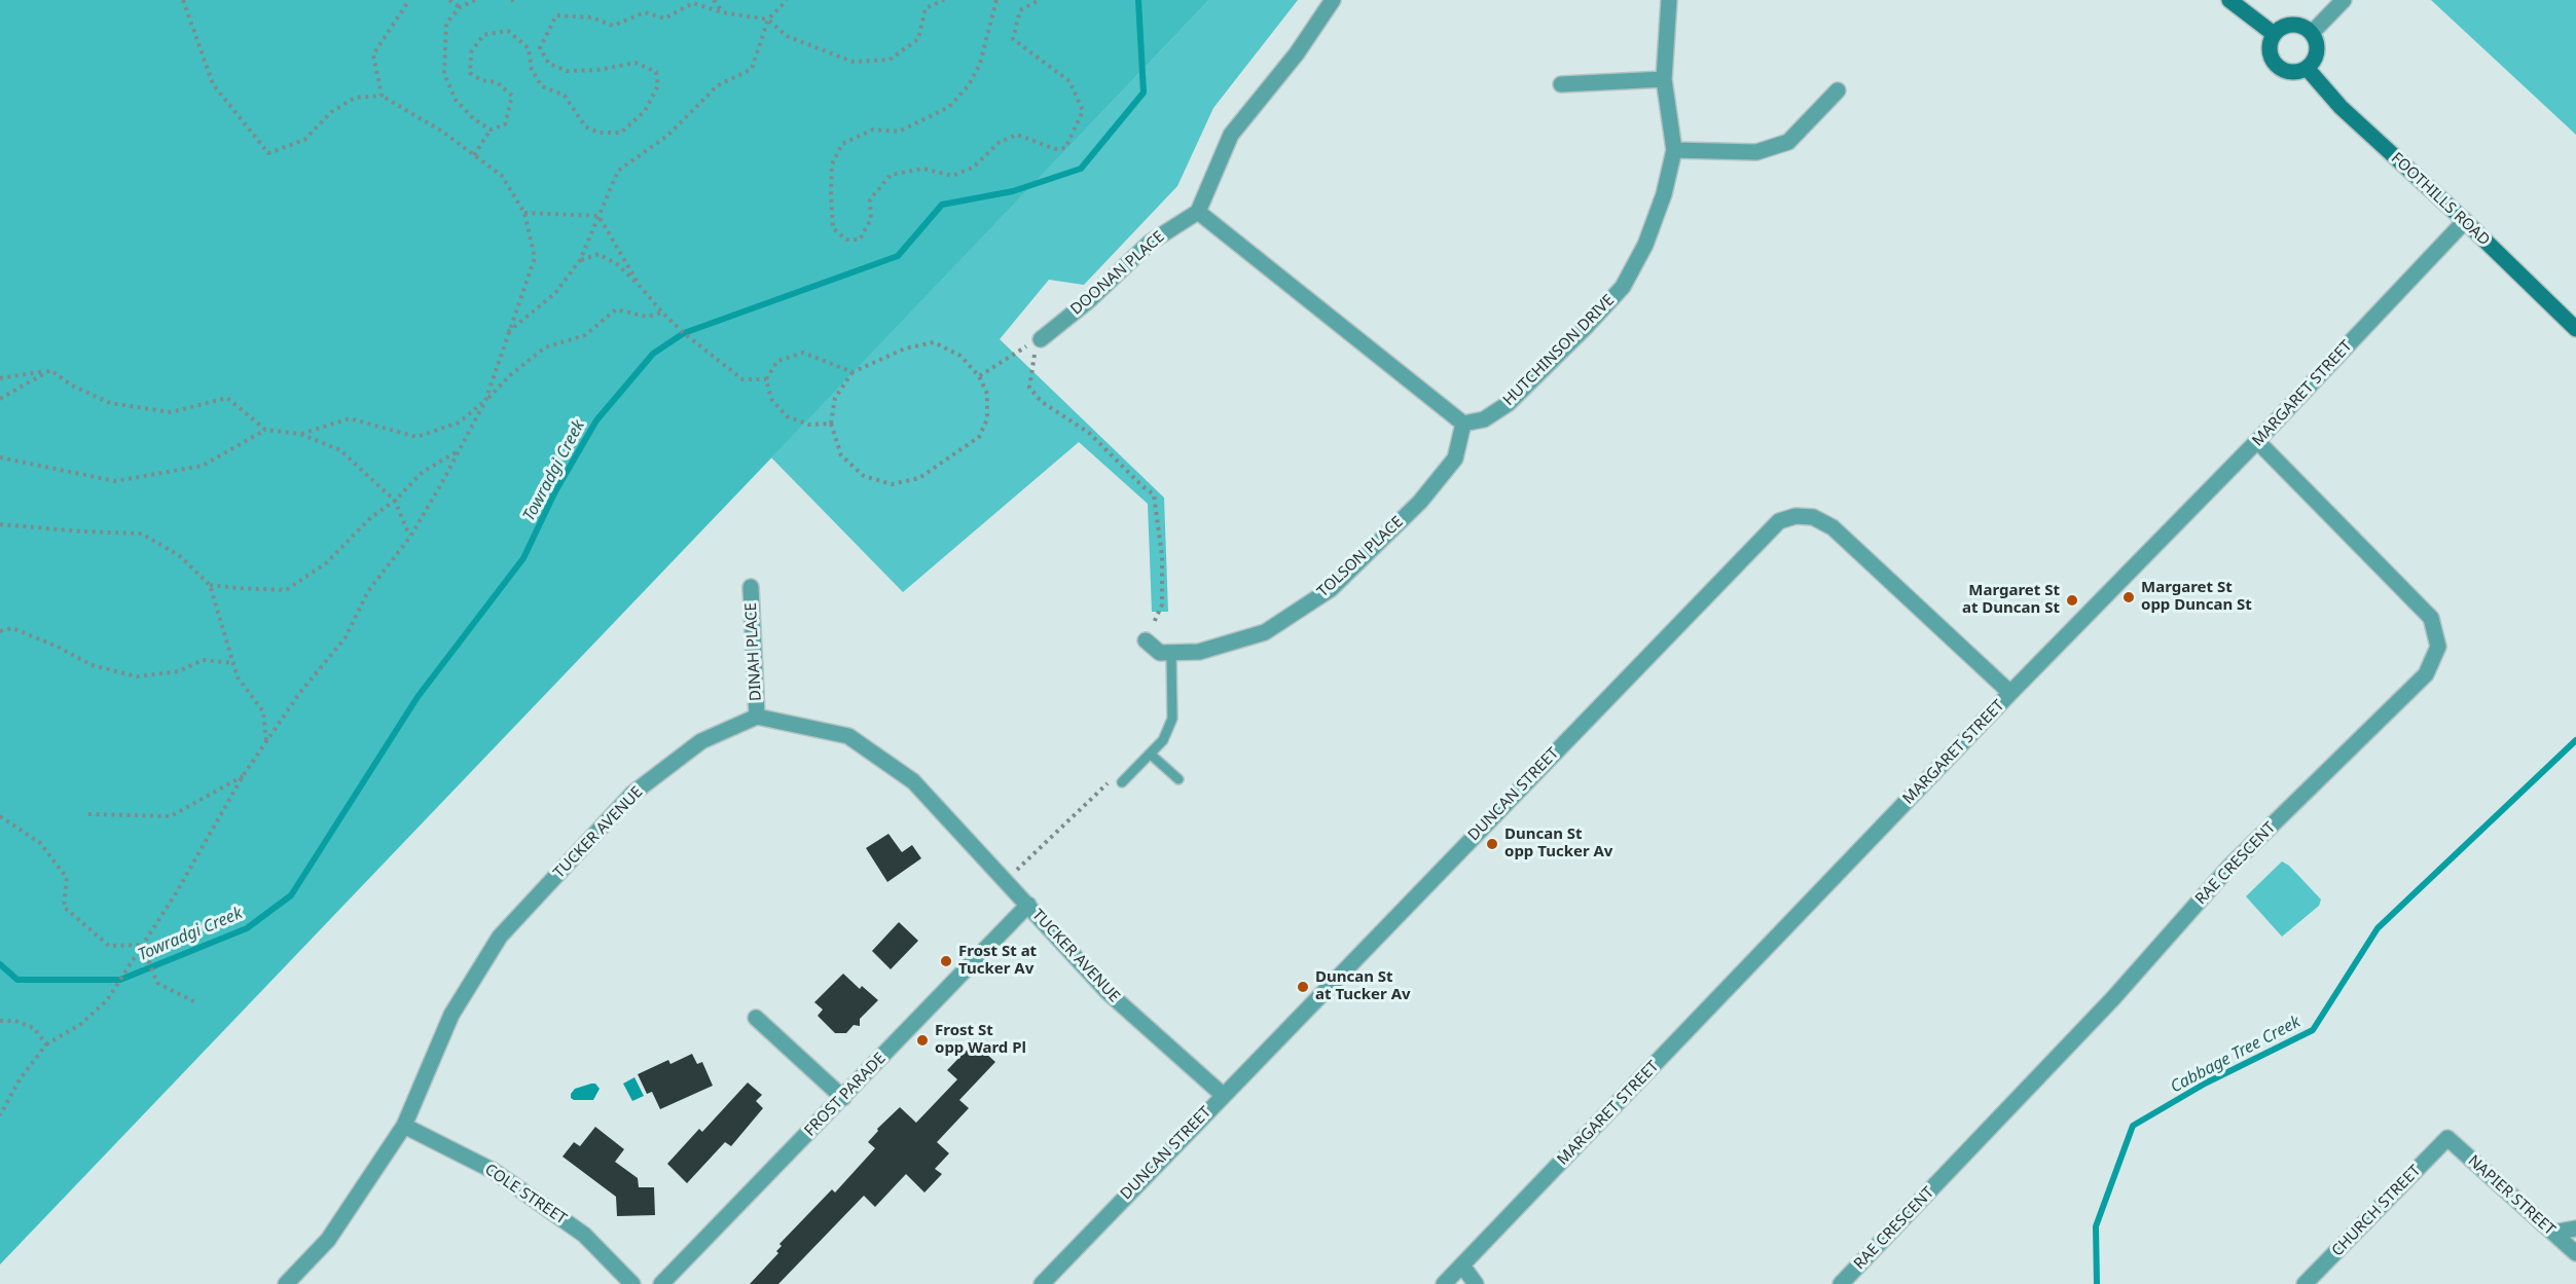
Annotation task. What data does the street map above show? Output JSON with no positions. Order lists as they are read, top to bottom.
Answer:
{
  "streets": {
    "main road": ["FOOTHILLS ROAD"],
    "street": [
      "DOONAN PLACE",
      "HUTCHINSON DRIVE",
      "MARGARET STREET",
      "TOLSON PLACE",
      "DINAH PLACE",
      "DUNCAN STREET",
      "TUCKER AVENUE",
      "RAE CRESCENT",
      "FROST PARADE",
      "COLE STREET",
      "NAPIER STREET",
      "CHURCH STREET"
    ]
  },
  "crossings": [
    ["FOOTHILLS ROAD", "MARGARET STREET"],
    ["HUTCHINSON DRIVE", "TOLSON PLACE"],
    ["MARGARET STREET", "DUNCAN STREET"],
    ["MARGARET STREET", "RAE CRESCENT"],
    ["DINAH PLACE", "TUCKER AVENUE"],
    ["DUNCAN STREET", "TUCKER AVENUE"],
    ["TUCKER AVENUE", "FROST PARADE"],
    ["TUCKER AVENUE", "COLE STREET"],
    ["NAPIER STREET", "CHURCH STREET"]
  ],
  "water": ["Towradgi Creek", "Cabbage Tree Creek"],
  "places": [
    "Margaret St opp Duncan St",
    "Margaret St at Duncan St",
    "Duncan St opp Tucker Av",
    "Frost St at Tucker Av",
    "Duncan St at Tucker Av",
    "Frost St opp Ward Pl"
  ]
}
